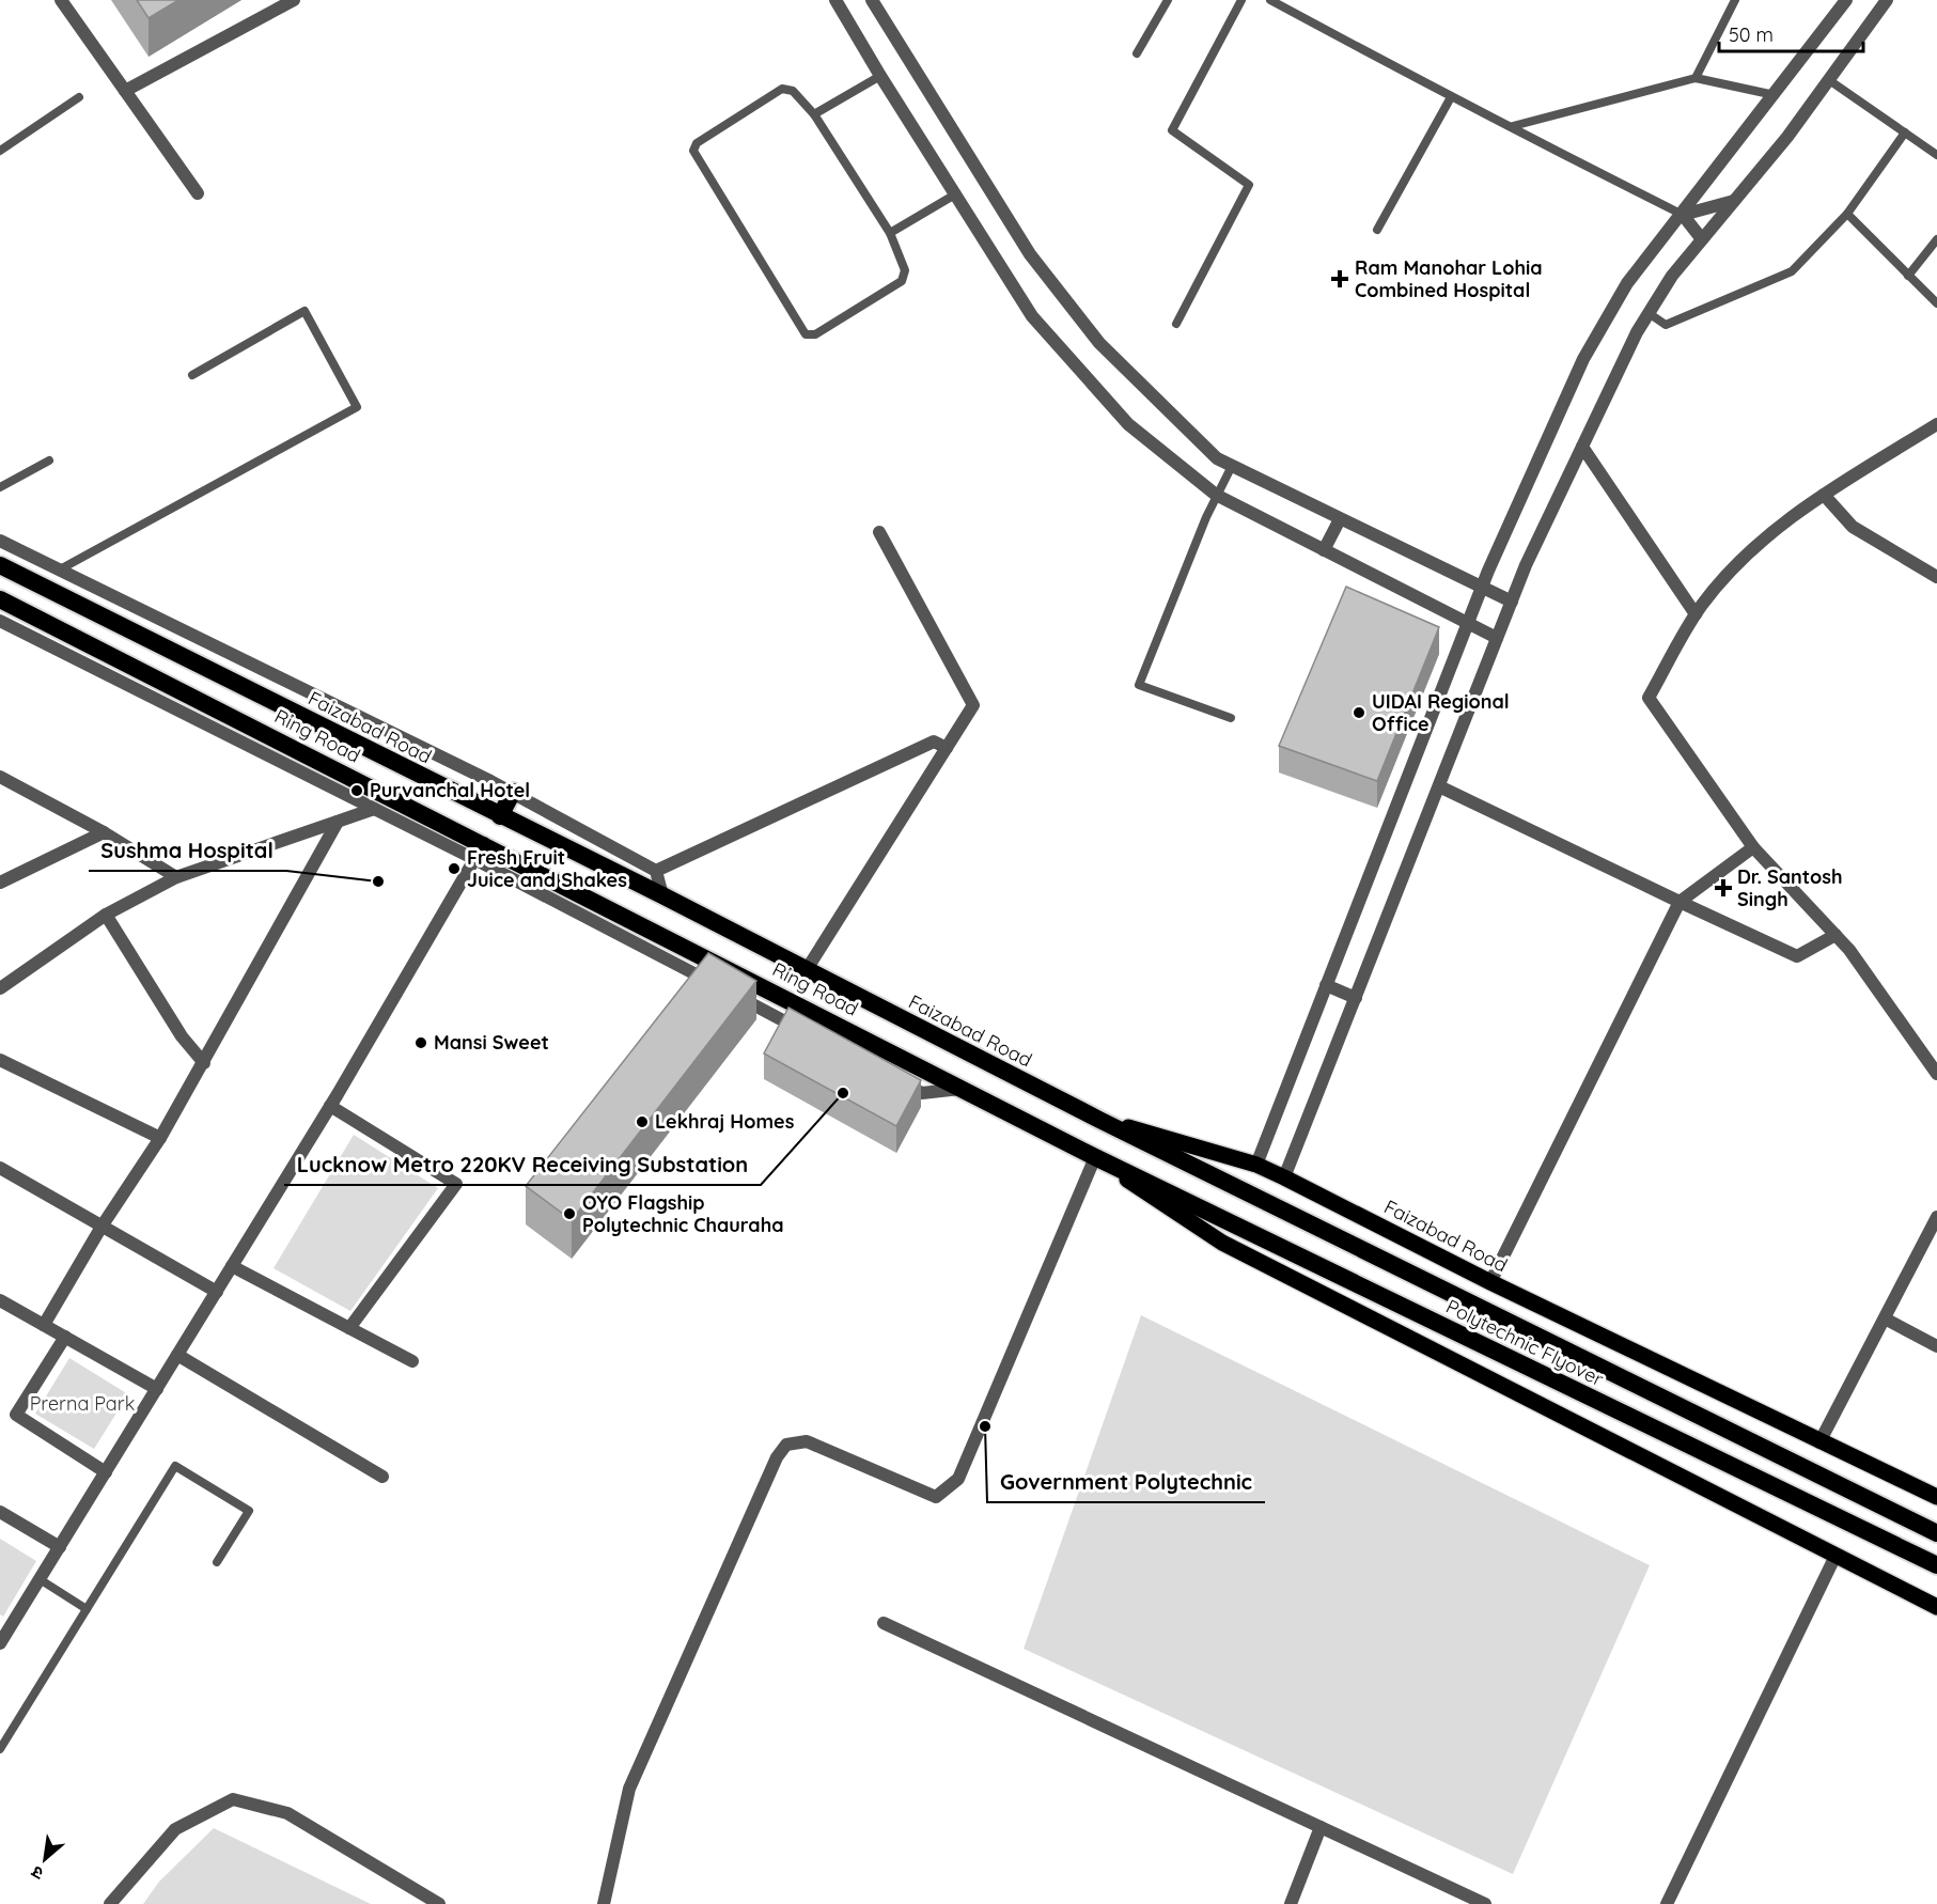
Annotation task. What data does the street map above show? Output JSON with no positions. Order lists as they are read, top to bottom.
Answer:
{
  "streets": {
    "highway": ["Faizabad Road", "Ring Road", "Polytechnic Flyover"]
  },
  "crossings": [
    ["Faizabad Road", "Polytechnic Flyover"],
    ["Ring Road", "Polytechnic Flyover"]
  ],
  "parks": ["Prerna Park"],
  "places": {
    "health": ["Ram Manohar Lohia Combined Hospital", "Dr. Santosh Singh"],
    "other": [
      "UIDAI Regional Office",
      "Purvanchal Hotel",
      "Fresh Fruit Juice and Shakes",
      "Sushma Hospital",
      "Mansi Sweet",
      "Lucknow Metro 220KV Receiving Substation",
      "Lekhraj Homes",
      "OYO Flagship Polytechnic Chauraha",
      "Government Polytechnic"
    ]
  },
  "scale_bar": "50 m",
  "north": "bottom left"
}
